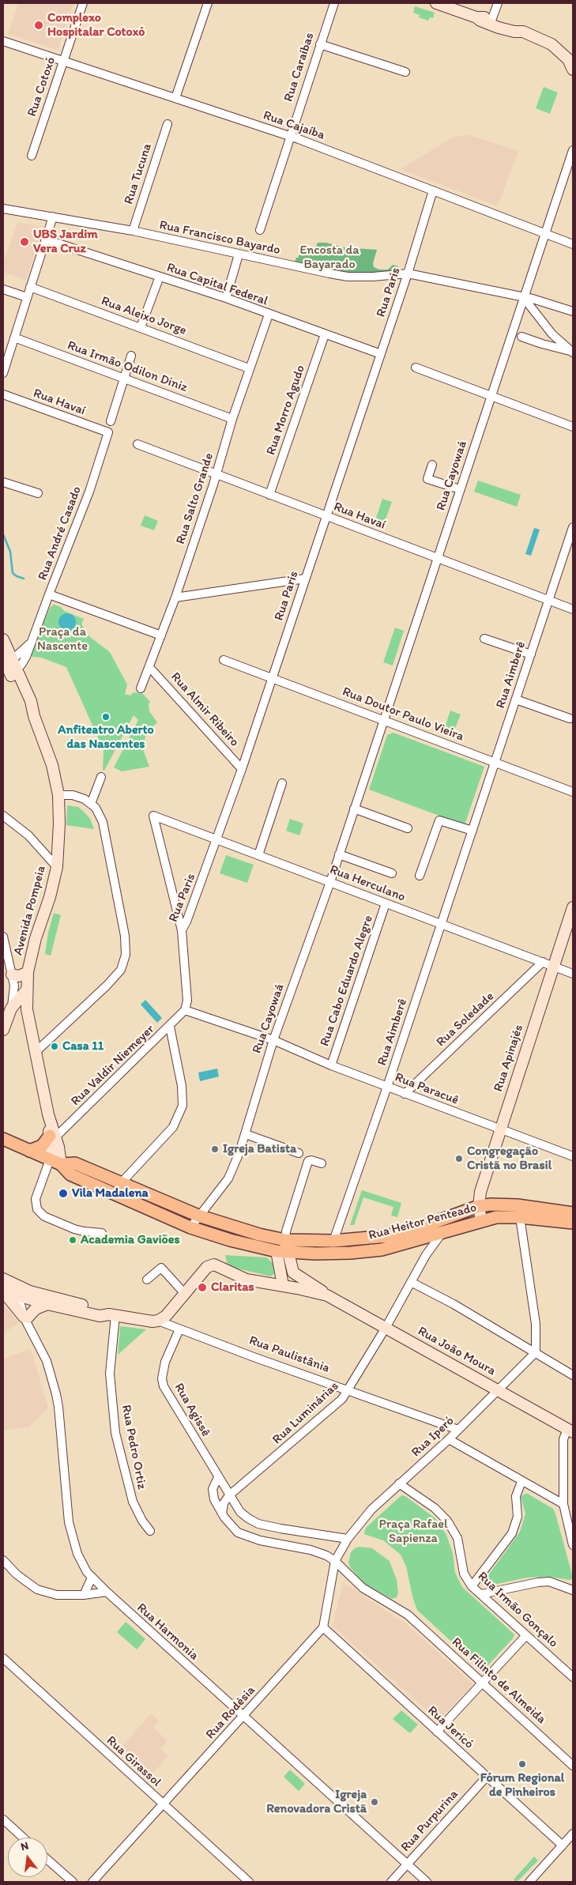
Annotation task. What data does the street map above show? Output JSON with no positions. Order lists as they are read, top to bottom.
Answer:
{
  "streets": {
    "main road": ["Rua Heitor Penteado"],
    "street": [
      "Rua Caraíbas",
      "Rua Cotoxó",
      "Rua Cajaíba",
      "Rua Tucuna",
      "Rua Francisco Bayardo",
      "Rua Capital Federal",
      "Rua Paris",
      "Rua Aleixo Jorge",
      "Rua Irmão Odilon Diniz",
      "Rua Havaí",
      "Rua Morro Agudo",
      "Rua Cayowaá",
      "Rua Salto Grande",
      "Rua André Casado",
      "Rua Aimberê",
      "Rua Almir Ribeiro",
      "Rua Doutor Paulo Vieira",
      "Rua Herculano",
      "Avenida Pompeia",
      "Rua Cabo Eduardo Alegre",
      "Rua Soledade",
      "Rua Apinajés",
      "Rua Valdir Niemeyer",
      "Rua Paracuê",
      "Rua João Moura",
      "Rua Paulistânia",
      "Rua Agissê",
      "Rua Luminárias",
      "Rua Iperó",
      "Rua Pedro Ortiz",
      "Rua Irmão Gonçalo",
      "Rua Harmonia",
      "Rua Filinto de Almeida",
      "Rua Rodésia",
      "Rua Jericó",
      "Rua Girassol",
      "Rua Purpurina"
    ]
  },
  "crossings": [
    ["Rua Caraíbas", "Rua Cajaíba"],
    ["Rua Cotoxó", "Rua Cajaíba"],
    ["Rua Cajaíba", "Rua Paris"],
    ["Rua Cajaíba", "Rua Cayowaá"],
    ["Rua Tucuna", "Rua Francisco Bayardo"],
    ["Rua Francisco Bayardo", "Rua Paris"],
    ["Rua Francisco Bayardo", "Rua Cayowaá"],
    ["Rua Capital Federal", "Rua Paris"],
    ["Rua Capital Federal", "Rua Morro Agudo"],
    ["Rua Capital Federal", "Rua Salto Grande"],
    ["Rua Paris", "Rua Havaí"],
    ["Rua Paris", "Rua Almir Ribeiro"],
    ["Rua Paris", "Rua Doutor Paulo Vieira"],
    ["Rua Paris", "Rua Herculano"],
    ["Rua Paris", "Rua Valdir Niemeyer"],
    ["Rua Paris", "Rua Paracuê"],
    ["Rua Aleixo Jorge", "Rua Salto Grande"],
    ["Rua Irmão Odilon Diniz", "Rua Salto Grande"],
    ["Rua Havaí", "Rua Morro Agudo"],
    ["Rua Havaí", "Rua Cayowaá"],
    ["Rua Havaí", "Rua Salto Grande"],
    ["Rua Havaí", "Rua André Casado"],
    ["Rua Havaí", "Rua Aimberê"],
    ["Rua Cayowaá", "Rua Doutor Paulo Vieira"],
    ["Rua Cayowaá", "Rua Herculano"],
    ["Rua Cayowaá", "Rua Paracuê"],
    ["Rua Cayowaá", "Rua Heitor Penteado"],
    ["Rua Salto Grande", "Rua Almir Ribeiro"],
    ["Rua André Casado", "Avenida Pompeia"],
    ["Rua Aimberê", "Rua Doutor Paulo Vieira"],
    ["Rua Aimberê", "Rua Herculano"],
    ["Rua Aimberê", "Rua Paracuê"],
    ["Rua Aimberê", "Rua Heitor Penteado"],
    ["Rua Herculano", "Rua Cabo Eduardo Alegre"],
    ["Rua Herculano", "Rua Soledade"],
    ["Rua Herculano", "Rua Apinajés"],
    ["Avenida Pompeia", "Rua Valdir Niemeyer"],
    ["Avenida Pompeia", "Rua Heitor Penteado"],
    ["Rua Cabo Eduardo Alegre", "Rua Paracuê"],
    ["Rua Soledade", "Rua Paracuê"],
    ["Rua Apinajés", "Rua Paracuê"],
    ["Rua Apinajés", "Rua Heitor Penteado"],
    ["Rua Valdir Niemeyer", "Rua Paracuê"],
    ["Rua Heitor Penteado", "Rua João Moura"],
    ["Rua Heitor Penteado", "Rua Luminárias"],
    ["Rua João Moura", "Rua Paulistânia"],
    ["Rua João Moura", "Rua Luminárias"],
    ["Rua João Moura", "Rua Iperó"],
    ["Rua Paulistânia", "Rua Agissê"],
    ["Rua Paulistânia", "Rua Luminárias"],
    ["Rua Paulistânia", "Rua Iperó"],
    ["Rua Paulistânia", "Rua Pedro Ortiz"],
    ["Rua Paulistânia", "Rua Harmonia"],
    ["Rua Agissê", "Rua Luminárias"],
    ["Rua Agissê", "Rua Iperó"],
    ["Rua Iperó", "Rua Irmão Gonçalo"],
    ["Rua Harmonia", "Rua Rodésia"],
    ["Rua Harmonia", "Rua Purpurina"],
    ["Rua Rodésia", "Rua Jericó"],
    ["Rua Rodésia", "Rua Girassol"],
    ["Rua Jericó", "Rua Purpurina"]
  ],
  "parks": ["Encosta da Bayarado", "Praça da Nascente", "Praça Rafael Sapienza"],
  "places": [
    "Complexo Hospitalar Cotoxó",
    "UBS Jardim Vera Cruz",
    "Anfiteatro Aberto das Nascentes",
    "Casa 11",
    "Igreja Batista",
    "Congregação Cristã no Brasil",
    "Vila Madalena",
    "Academia Gaviões",
    "Claritas",
    "Fórum Regional de Pinheiros",
    "Igreja Renovadora Cristã"
  ],
  "north": "top"
}
